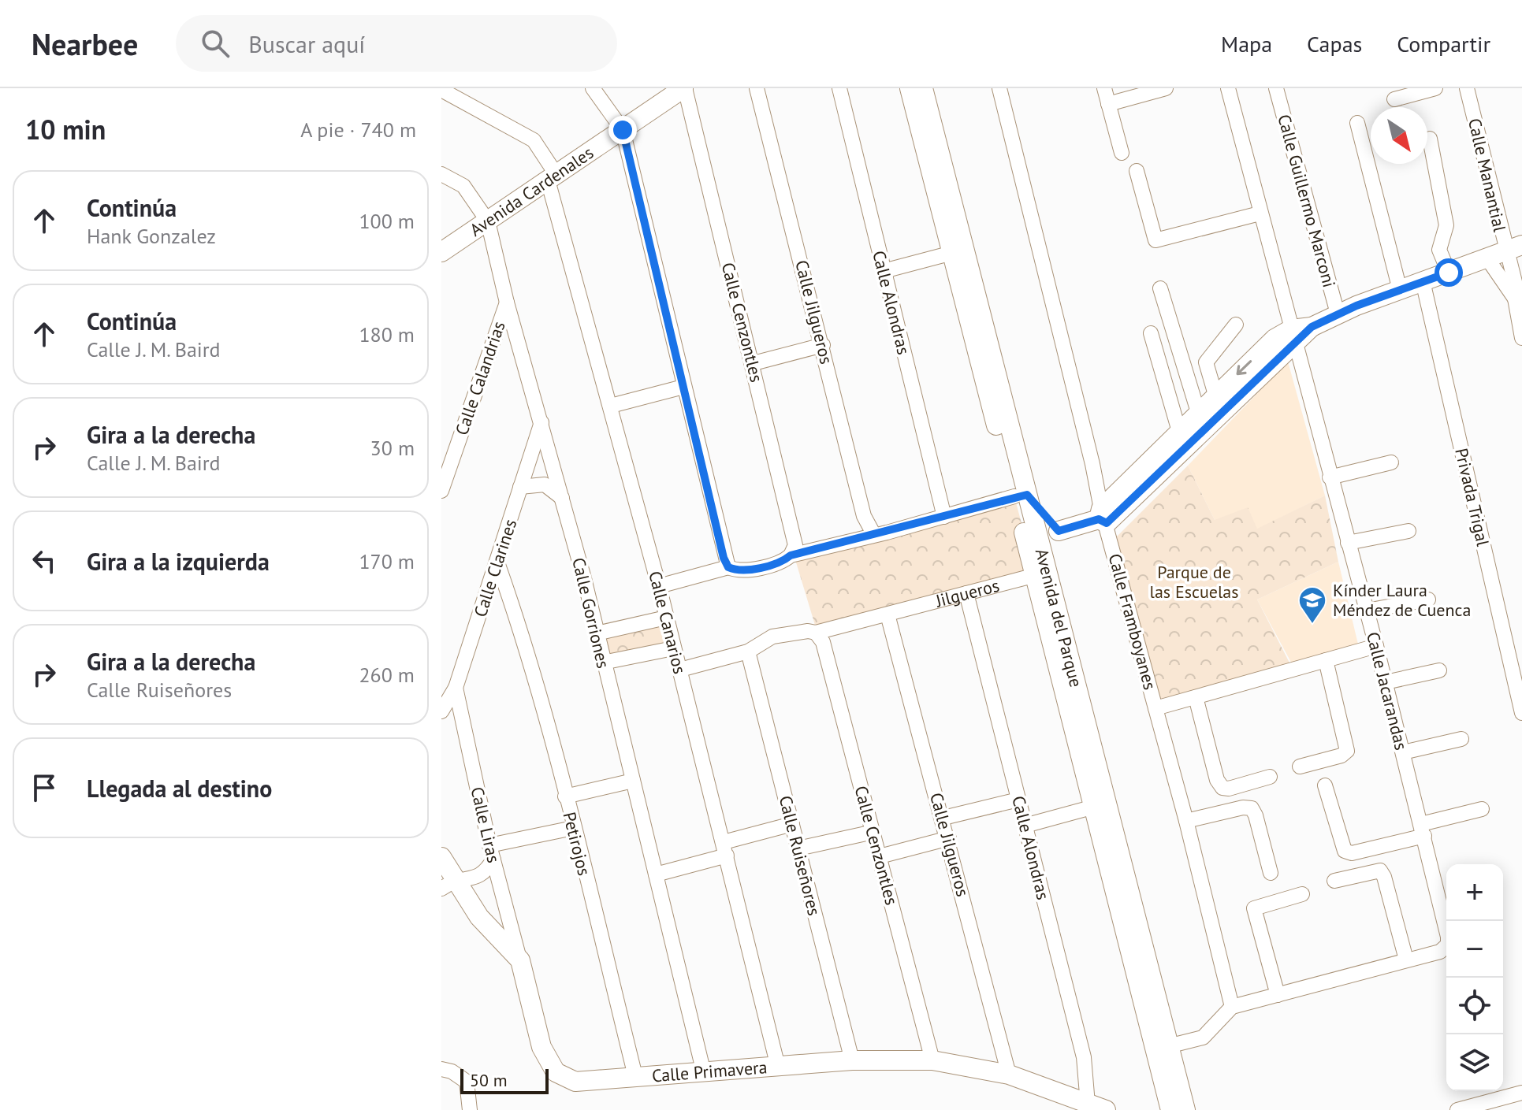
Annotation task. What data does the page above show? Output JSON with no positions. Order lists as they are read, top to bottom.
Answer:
{
  "streets": {
    "street": [
      "Calle Manantial",
      "Avenida Cardenales",
      "Calle Guillermo Marconi",
      "Calle Alondras",
      "Calle Jilgueros",
      "Calle Cenzontles",
      "Calle Calandrias",
      "Privada Trigal",
      "Calle Clarines",
      "Jilgueros",
      "Calle Gorriones",
      "Avenida del Parque",
      "Calle Framboyanes",
      "Calle Canarios",
      "Calle Jacarandas",
      "Calle Liras",
      "Petirojos",
      "Calle Ruiseñores",
      "Calle Primavera"
    ]
  },
  "crossings": [
    ["Avenida Cardenales", "Calle Cenzontles"],
    ["Avenida Cardenales", "Calle Gorriones"],
    ["Avenida Cardenales", "Calle Canarios"],
    ["Calle Alondras", "Jilgueros"],
    ["Calle Alondras", "Calle Primavera"],
    ["Calle Jilgueros", "Jilgueros"],
    ["Calle Jilgueros", "Calle Primavera"],
    ["Calle Cenzontles", "Jilgueros"],
    ["Calle Cenzontles", "Calle Primavera"],
    ["Calle Calandrias", "Calle Gorriones"],
    ["Calle Clarines", "Calle Gorriones"],
    ["Calle Clarines", "Calle Liras"],
    ["Calle Clarines", "Petirojos"],
    ["Jilgueros", "Avenida del Parque"],
    ["Jilgueros", "Calle Canarios"],
    ["Jilgueros", "Calle Ruiseñores"],
    ["Calle Gorriones", "Calle Primavera"],
    ["Calle Canarios", "Calle Primavera"],
    ["Calle Liras", "Calle Primavera"],
    ["Petirojos", "Calle Primavera"],
    ["Calle Ruiseñores", "Calle Primavera"]
  ],
  "parks": ["Parque de las Escuelas"],
  "places": {
    "school or university": ["Kínder Laura Méndez de Cuenca"]
  },
  "scale_bar": "50 m",
  "north": "bottom right",
  "page": {
    "header": "Nearbee",
    "search": "Buscar aquí",
    "nav": ["Mapa", "Capas", "Compartir"],
    "heading": ["10 min", "A pie · 740 m"],
    "list": [
      ["Continúa", "Hank Gonzalez", "100 m"],
      ["Continúa", "Calle J. M. Baird", "180 m"],
      ["Gira a la derecha", "Calle J. M. Baird", "30 m"],
      ["Gira a la izquierda", "170 m"],
      ["Gira a la derecha", "Calle Ruiseñores", "260 m"],
      "Llegada al destino"
    ],
    "map_buttons": ["+", "−"],
    "scale": "50 m"
  }
}
